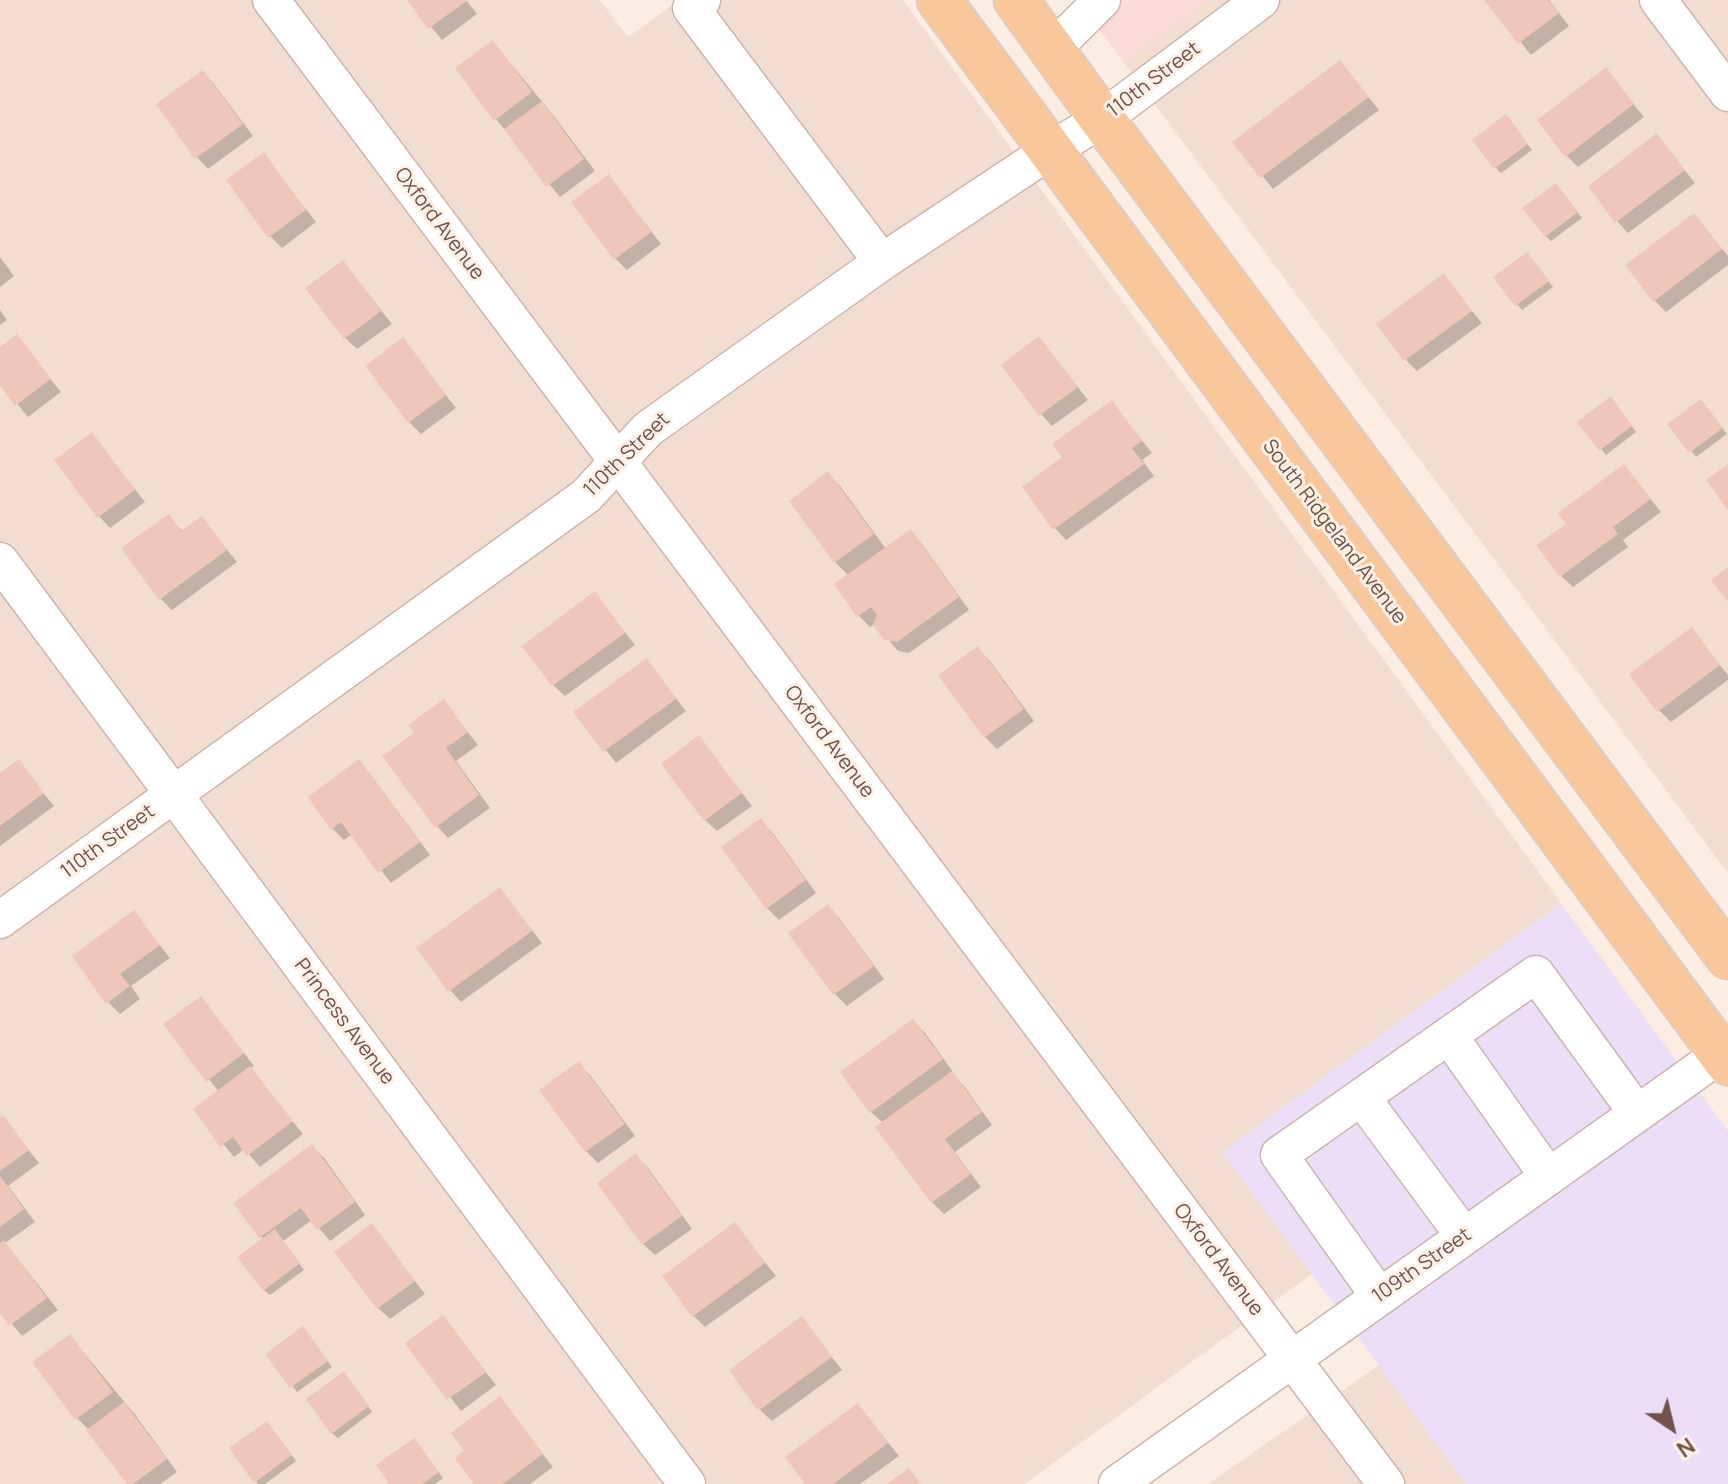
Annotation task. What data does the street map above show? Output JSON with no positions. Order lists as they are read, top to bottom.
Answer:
{
  "streets": {
    "main road": ["South Ridgeland Avenue"],
    "street": [
      "110th Street",
      "Oxford Avenue",
      "Princess Avenue",
      "109th Street"
    ]
  },
  "crossings": [
    ["110th Street", "Oxford Avenue"],
    ["110th Street", "South Ridgeland Avenue"],
    ["110th Street", "Princess Avenue"],
    ["Oxford Avenue", "109th Street"],
    ["South Ridgeland Avenue", "109th Street"]
  ],
  "north": "bottom right"
}
